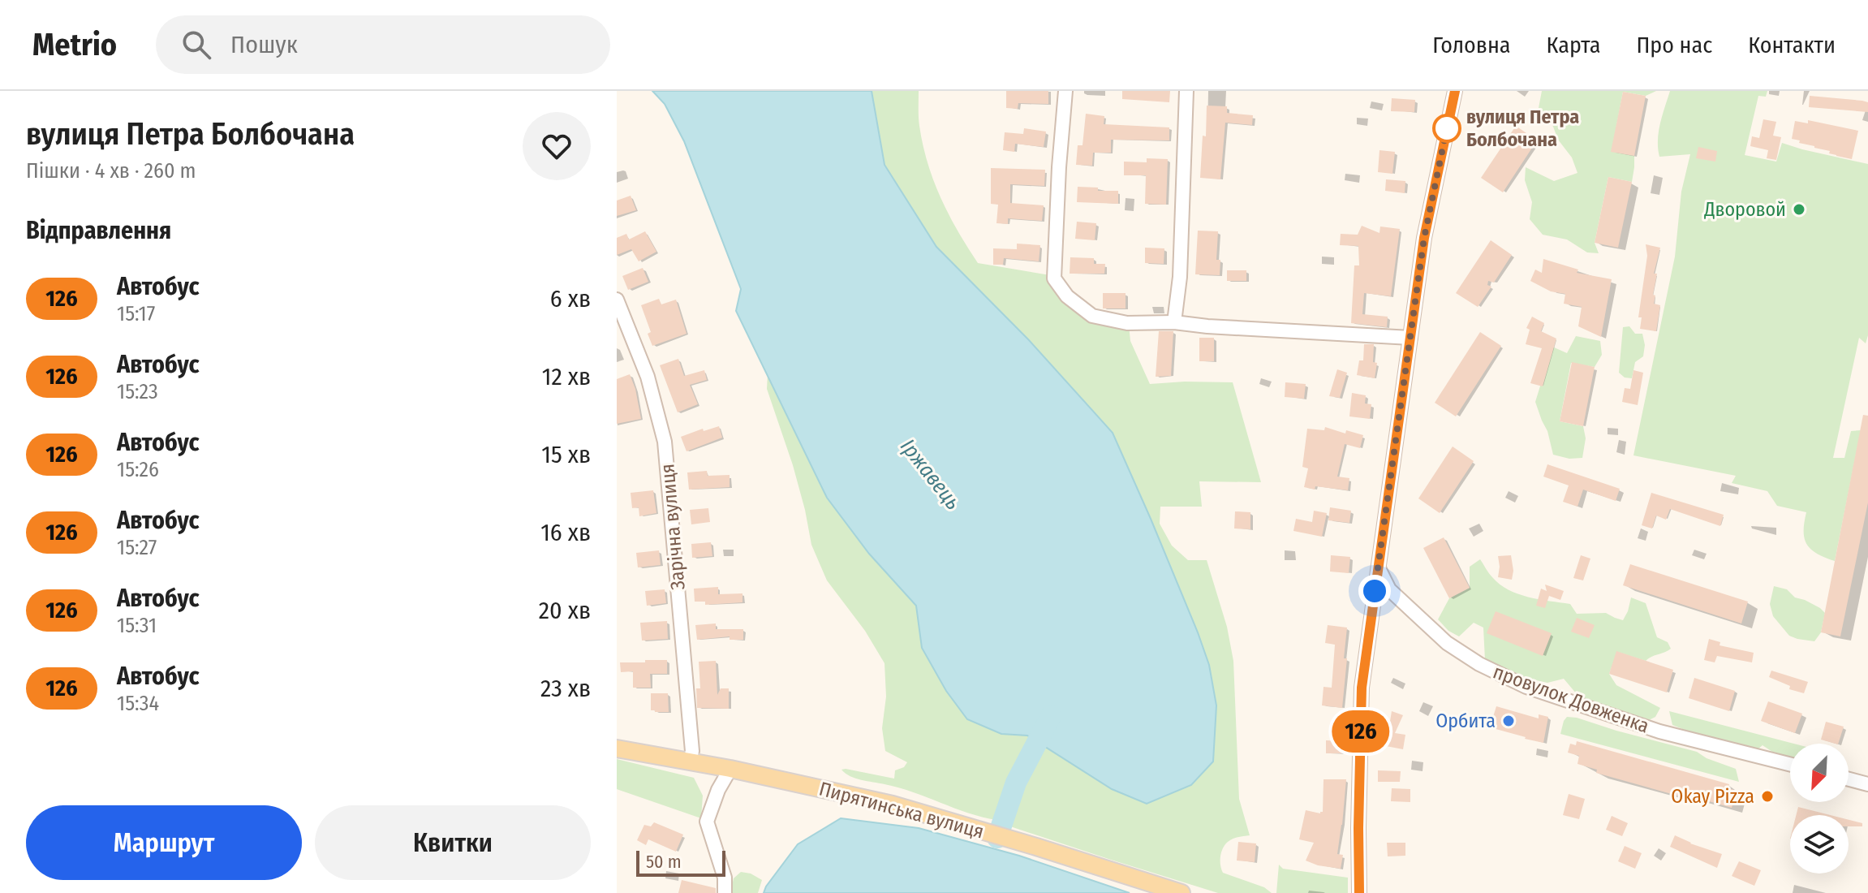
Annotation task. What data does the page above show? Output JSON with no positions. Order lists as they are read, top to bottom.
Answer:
{
  "streets": {
    "main road": ["Пирятинська вулиця"],
    "street": ["Зарічна вулиця", "провулок Довженка"]
  },
  "crossings": [
    ["Зарічна вулиця", "Пирятинська вулиця"]
  ],
  "water": ["Іржавець"],
  "places": [
    "вулиця Петра Болбочана",
    "Дворовой",
    "Орбита",
    "Okay Pizza"
  ],
  "lines": ["bus line 126"],
  "scale_bar": "50 m",
  "north": "bottom left",
  "page": {
    "header": "Metrio",
    "search": "Пошук",
    "nav": [
      "Головна",
      "Карта",
      "Про нас",
      "Контакти"
    ],
    "heading": [
      ["вулиця Петра Болбочана", "Пішки · 4 хв · 260 m"],
      "Відправлення"
    ],
    "on_map": "126",
    "list": [
      {
        "mark": "126",
        "name": "Автобус",
        "note": "15:17",
        "value": "6 хв"
      },
      {
        "mark": "126",
        "name": "Автобус",
        "note": "15:23",
        "value": "12 хв"
      },
      {
        "mark": "126",
        "name": "Автобус",
        "note": "15:26",
        "value": "15 хв"
      },
      {
        "mark": "126",
        "name": "Автобус",
        "note": "15:27",
        "value": "16 хв"
      },
      {
        "mark": "126",
        "name": "Автобус",
        "note": "15:31",
        "value": "20 хв"
      },
      {
        "mark": "126",
        "name": "Автобус",
        "note": "15:34",
        "value": "23 хв"
      }
    ],
    "buttons": ["Маршрут", "Квитки"],
    "scale": "50 m"
  }
}
